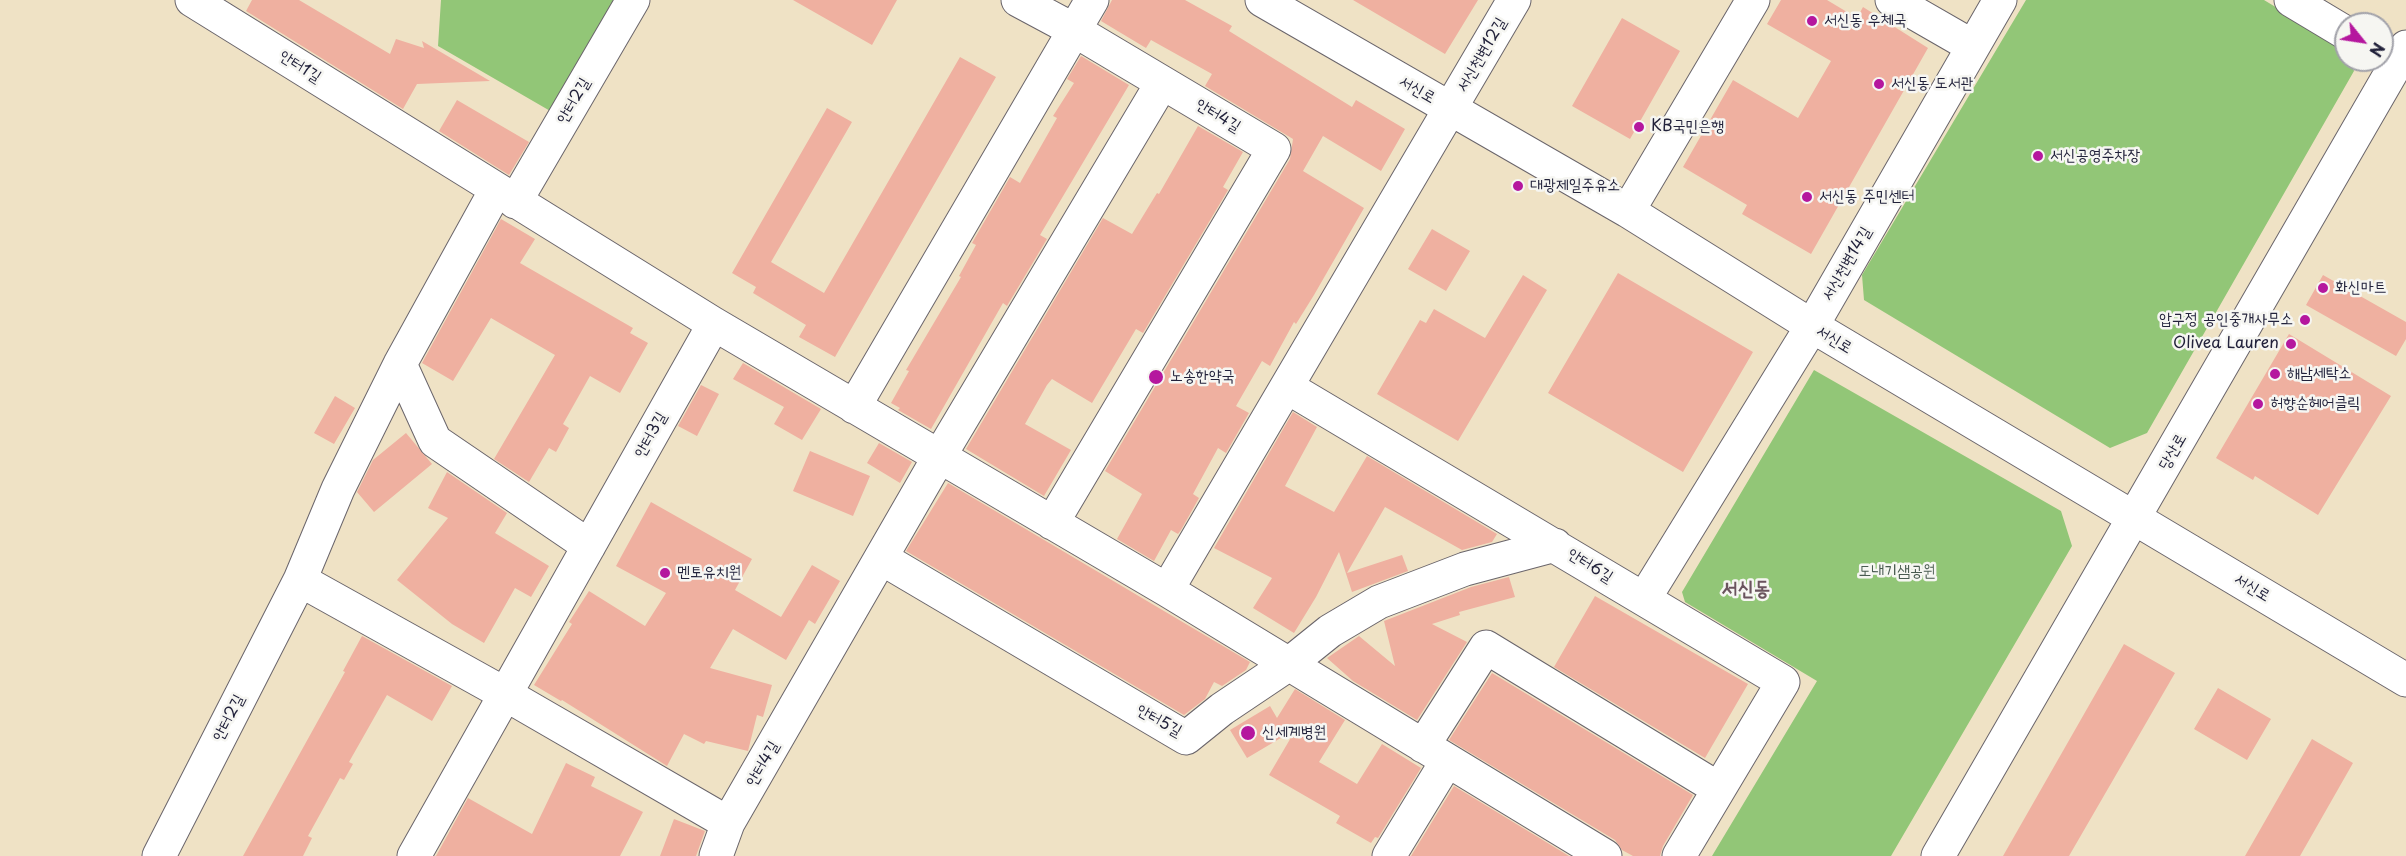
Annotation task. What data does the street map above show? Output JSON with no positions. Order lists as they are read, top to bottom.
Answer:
{
  "streets": {
    "street": [
      "서신천변12길",
      "안터1길",
      "서신로",
      "안터2길",
      "안터4길",
      "서신천변14길",
      "안터3길",
      "당산로",
      "안터6길",
      "안터5길"
    ]
  },
  "crossings": [
    ["서신천변12길", "서신로"],
    ["안터1길", "안터2길"],
    ["서신로", "서신천변14길"],
    ["서신로", "당산로"],
    ["안터4길", "안터5길"],
    ["서신천변14길", "안터6길"],
    ["안터6길", "안터5길"]
  ],
  "districts": ["서신동"],
  "parks": ["도내기샘공원"],
  "places": [
    "서신동 우체국",
    "서신동 도서관",
    "KB국민은행",
    "서신공영주차장",
    "대광제일주유소",
    "서신동 주민센터",
    "화신마트",
    "압구정 공인중개사무소",
    "Olivea Lauren",
    "해남세탁소",
    "노송한약국",
    "허향순헤어클릭",
    "멘토유치원",
    "신세계병원"
  ],
  "north": "bottom right"
}
